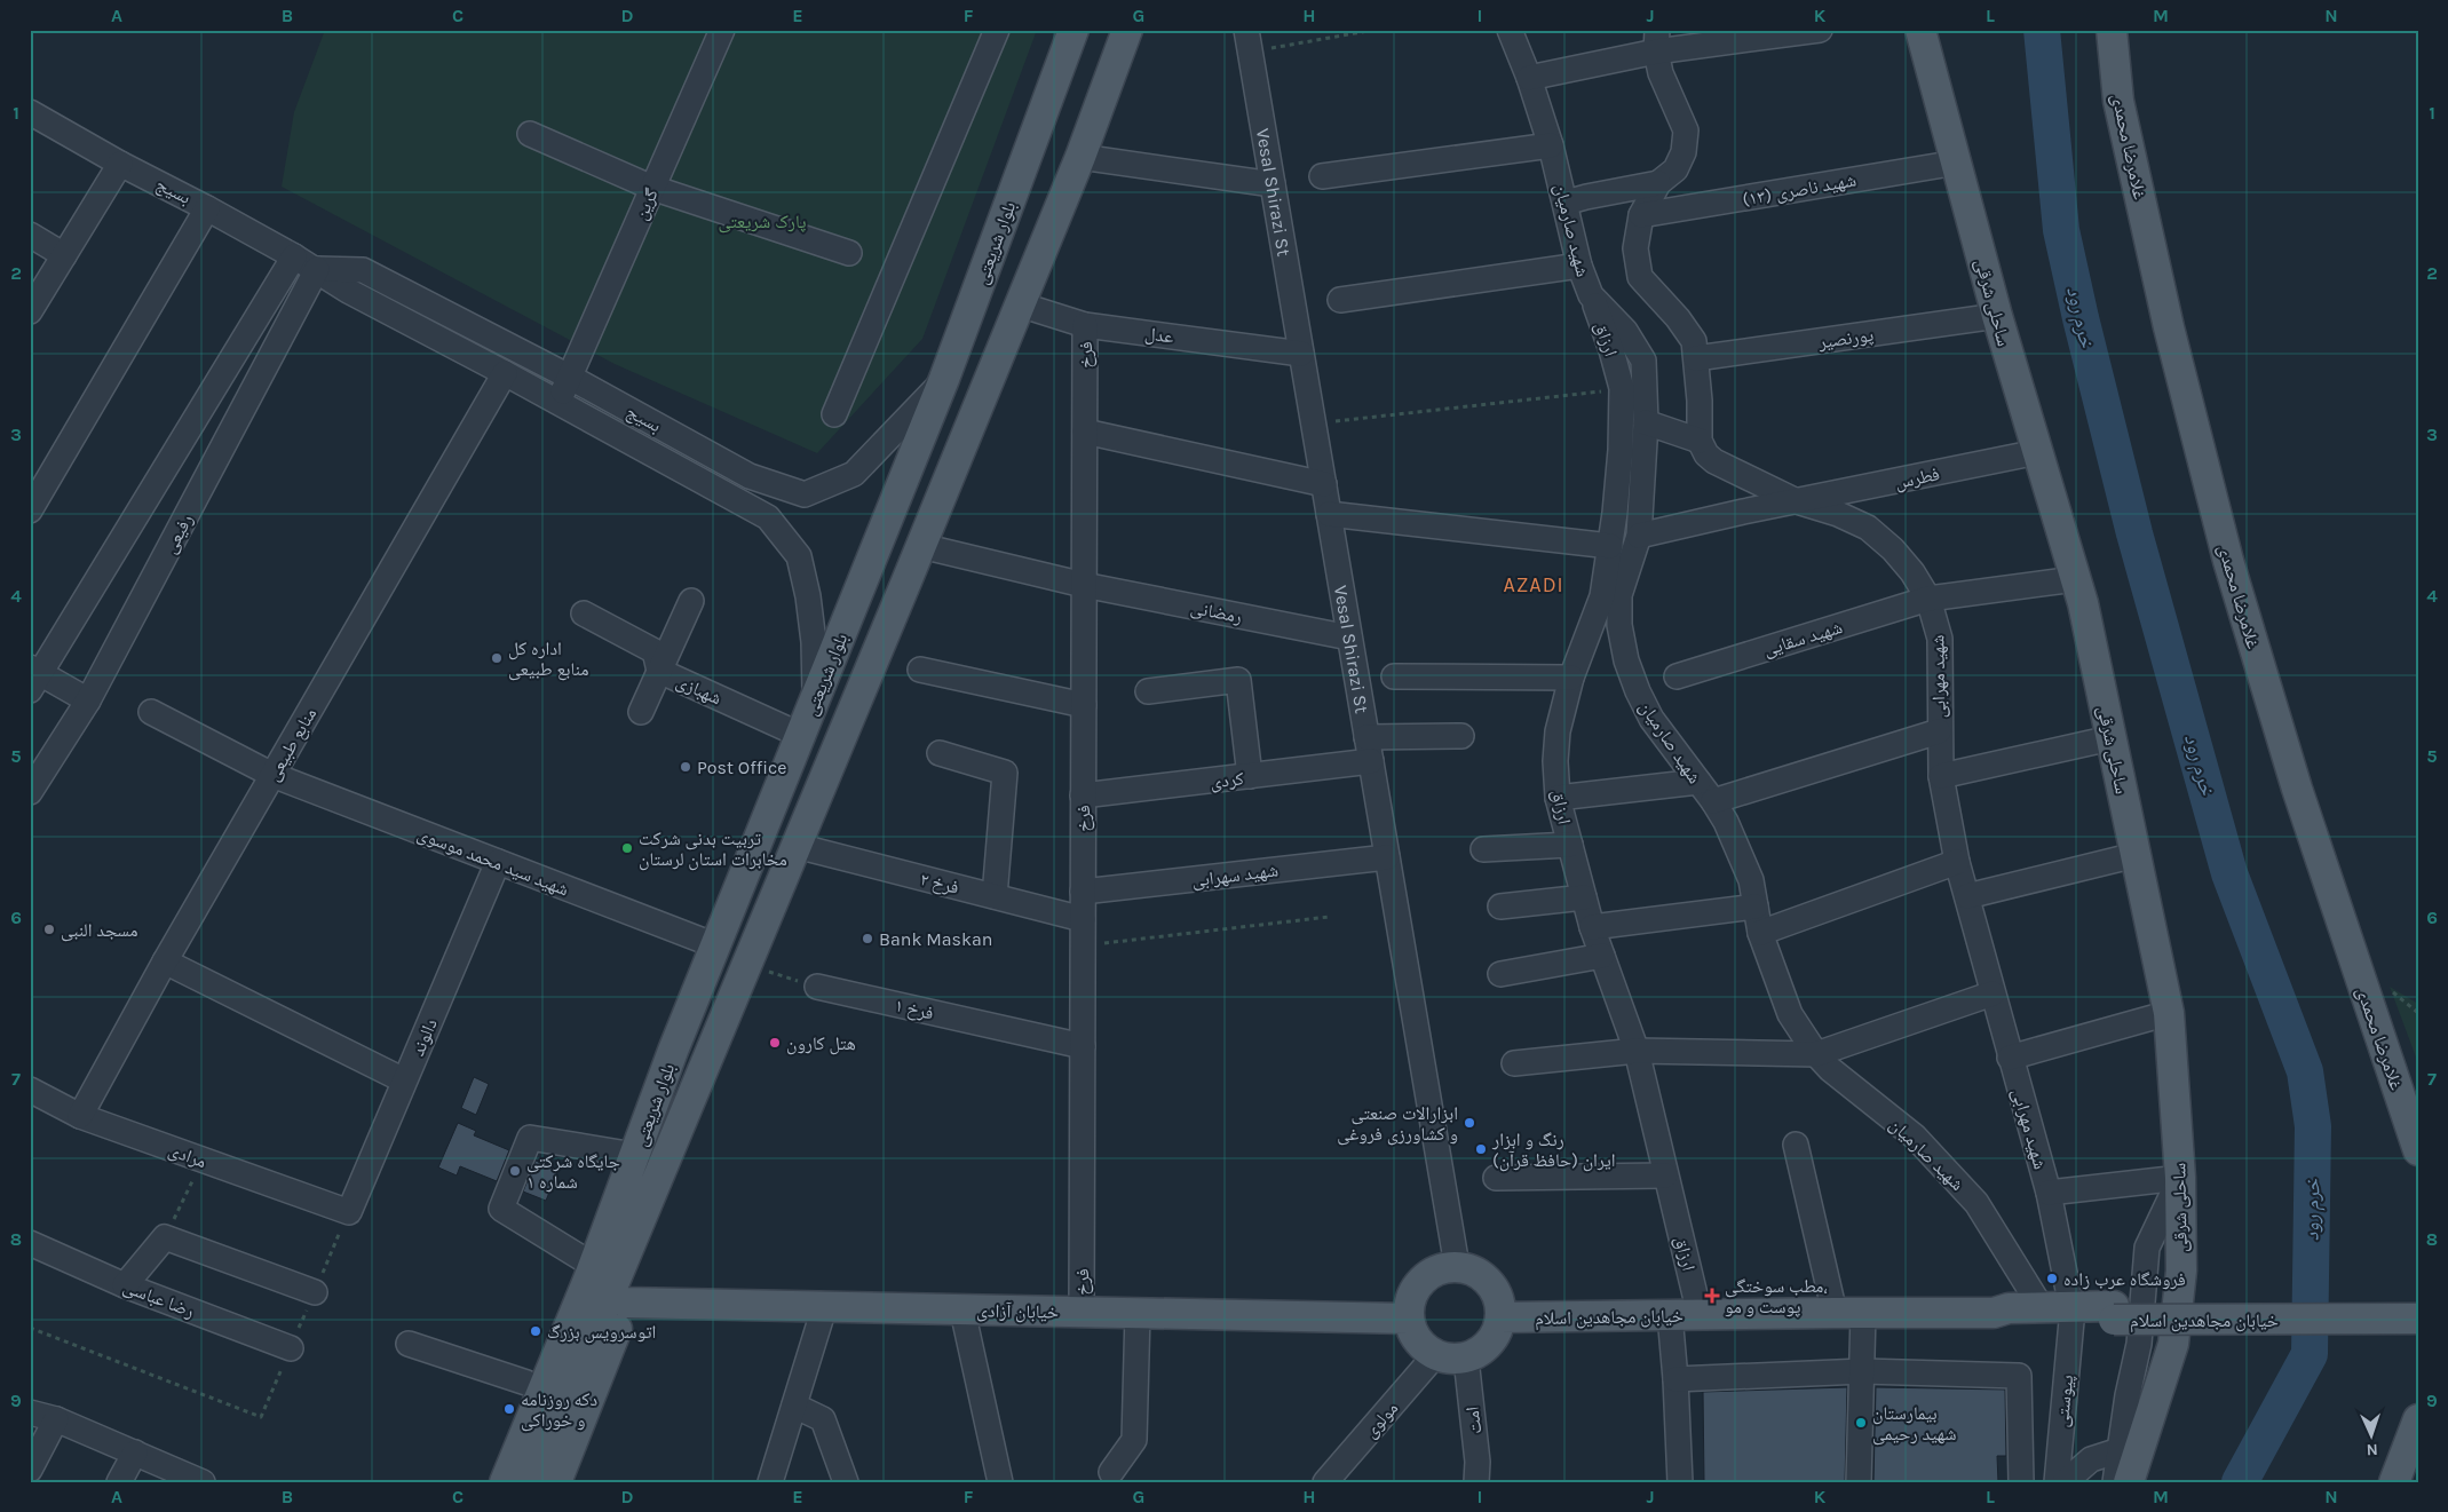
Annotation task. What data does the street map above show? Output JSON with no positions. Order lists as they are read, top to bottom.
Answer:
{
  "streets": {
    "main road": [
      "غلامرضا محمدی",
      "بلوار شریعتی",
      "ساحلی شرقی",
      "خیابان آزادی",
      "خیابان مجاهدین اسلام"
    ],
    "street": [
      "شهید ناصری (۱۳)",
      "بسیج",
      "Vesal Shirazi St",
      "گرین",
      "شهید صارمیان",
      "عدل",
      "پورنصیر",
      "ارزاق",
      "فرخ",
      "فطرس",
      "رفیعی",
      "رمضانی",
      "شهید سقایی",
      "شهید مهرابی",
      "شهبازی",
      "منابع طبیعی",
      "کردی",
      "شهید سید محمد موسوی",
      "شهید سهرابی",
      "فرخ ۲",
      "فرخ ۱",
      "دالوند",
      "مرادی",
      "رضا عباسی",
      "پیوستی",
      "مولوی",
      "امت"
    ]
  },
  "crossings": [
    ["شهید ناصری (۱۳)", "ساحلی شرقی"],
    ["بسیج", "گرین"],
    ["بسیج", "بلوار شریعتی"],
    ["بسیج", "رفیعی"],
    ["بسیج", "منابع طبیعی"],
    ["Vesal Shirazi St", "عدل"],
    ["Vesal Shirazi St", "رمضانی"],
    ["Vesal Shirazi St", "کردی"],
    ["Vesal Shirazi St", "شهید سهرابی"],
    ["Vesal Shirazi St", "خیابان آزادی"],
    ["Vesal Shirazi St", "خیابان مجاهدین اسلام"],
    ["Vesal Shirazi St", "مولوی"],
    ["Vesal Shirazi St", "امت"],
    ["شهید صارمیان", "ارزاق"],
    ["شهید صارمیان", "فطرس"],
    ["شهید صارمیان", "خیابان مجاهدین اسلام"],
    ["بلوار شریعتی", "عدل"],
    ["بلوار شریعتی", "رمضانی"],
    ["بلوار شریعتی", "شهبازی"],
    ["بلوار شریعتی", "شهید سید محمد موسوی"],
    ["بلوار شریعتی", "فرخ ۲"],
    ["ساحلی شرقی", "پورنصیر"],
    ["ساحلی شرقی", "فطرس"],
    ["ساحلی شرقی", "شهید سقایی"],
    ["عدل", "فرخ"],
    ["ارزاق", "خیابان مجاهدین اسلام"],
    ["فرخ", "رمضانی"],
    ["فرخ", "کردی"],
    ["فرخ", "شهید سهرابی"],
    ["فرخ", "فرخ ۲"],
    ["فرخ", "فرخ ۱"],
    ["فرخ", "خیابان آزادی"],
    ["فطرس", "شهید مهرابی"],
    ["شهید سقایی", "شهید مهرابی"],
    ["شهید مهرابی", "خیابان مجاهدین اسلام"],
    ["شهید مهرابی", "پیوستی"],
    ["منابع طبیعی", "شهید سید محمد موسوی"],
    ["منابع طبیعی", "مرادی"],
    ["شهید سید محمد موسوی", "دالوند"],
    ["دالوند", "مرادی"],
    ["خیابان آزادی", "خیابان مجاهدین اسلام"],
    ["خیابان آزادی", "مولوی"],
    ["خیابان آزادی", "امت"],
    ["خیابان مجاهدین اسلام", "پیوستی"],
    ["خیابان مجاهدین اسلام", "مولوی"],
    ["خیابان مجاهدین اسلام", "امت"],
    ["مولوی", "امت"]
  ],
  "districts": ["AZADI"],
  "water": ["خرم رود"],
  "parks": ["پارک شریعتی"],
  "places": {
    "other": [
      "اداره کل منابع طبیعی",
      "Post Office",
      "تربیت بدنی شرکت مخابرات استان لرستان",
      "مسجد النبی",
      "Bank Maskan",
      "هتل کارون",
      "ابزارالات صنعتی و کشاورزی فروغی",
      "رنگ و ابزار ایران (حافظ قرآن)",
      "جایگاه شرکتی شماره ۱",
      "فروشگاه عرب زاده",
      "اتوسرویس بزرگ",
      "دکه روزنامه و خوراکی",
      "بیمارستان شهید رحیمی"
    ],
    "health": ["مطب سوختگی، پوست و مو"]
  },
  "north": "bottom",
  "grid": {
    "columns": [
      "A",
      "B",
      "C",
      "D",
      "E",
      "F",
      "G",
      "H",
      "I",
      "J",
      "K",
      "L",
      "M",
      "N"
    ],
    "rows": [
      "1",
      "2",
      "3",
      "4",
      "5",
      "6",
      "7",
      "8",
      "9"
    ]
  }
}
